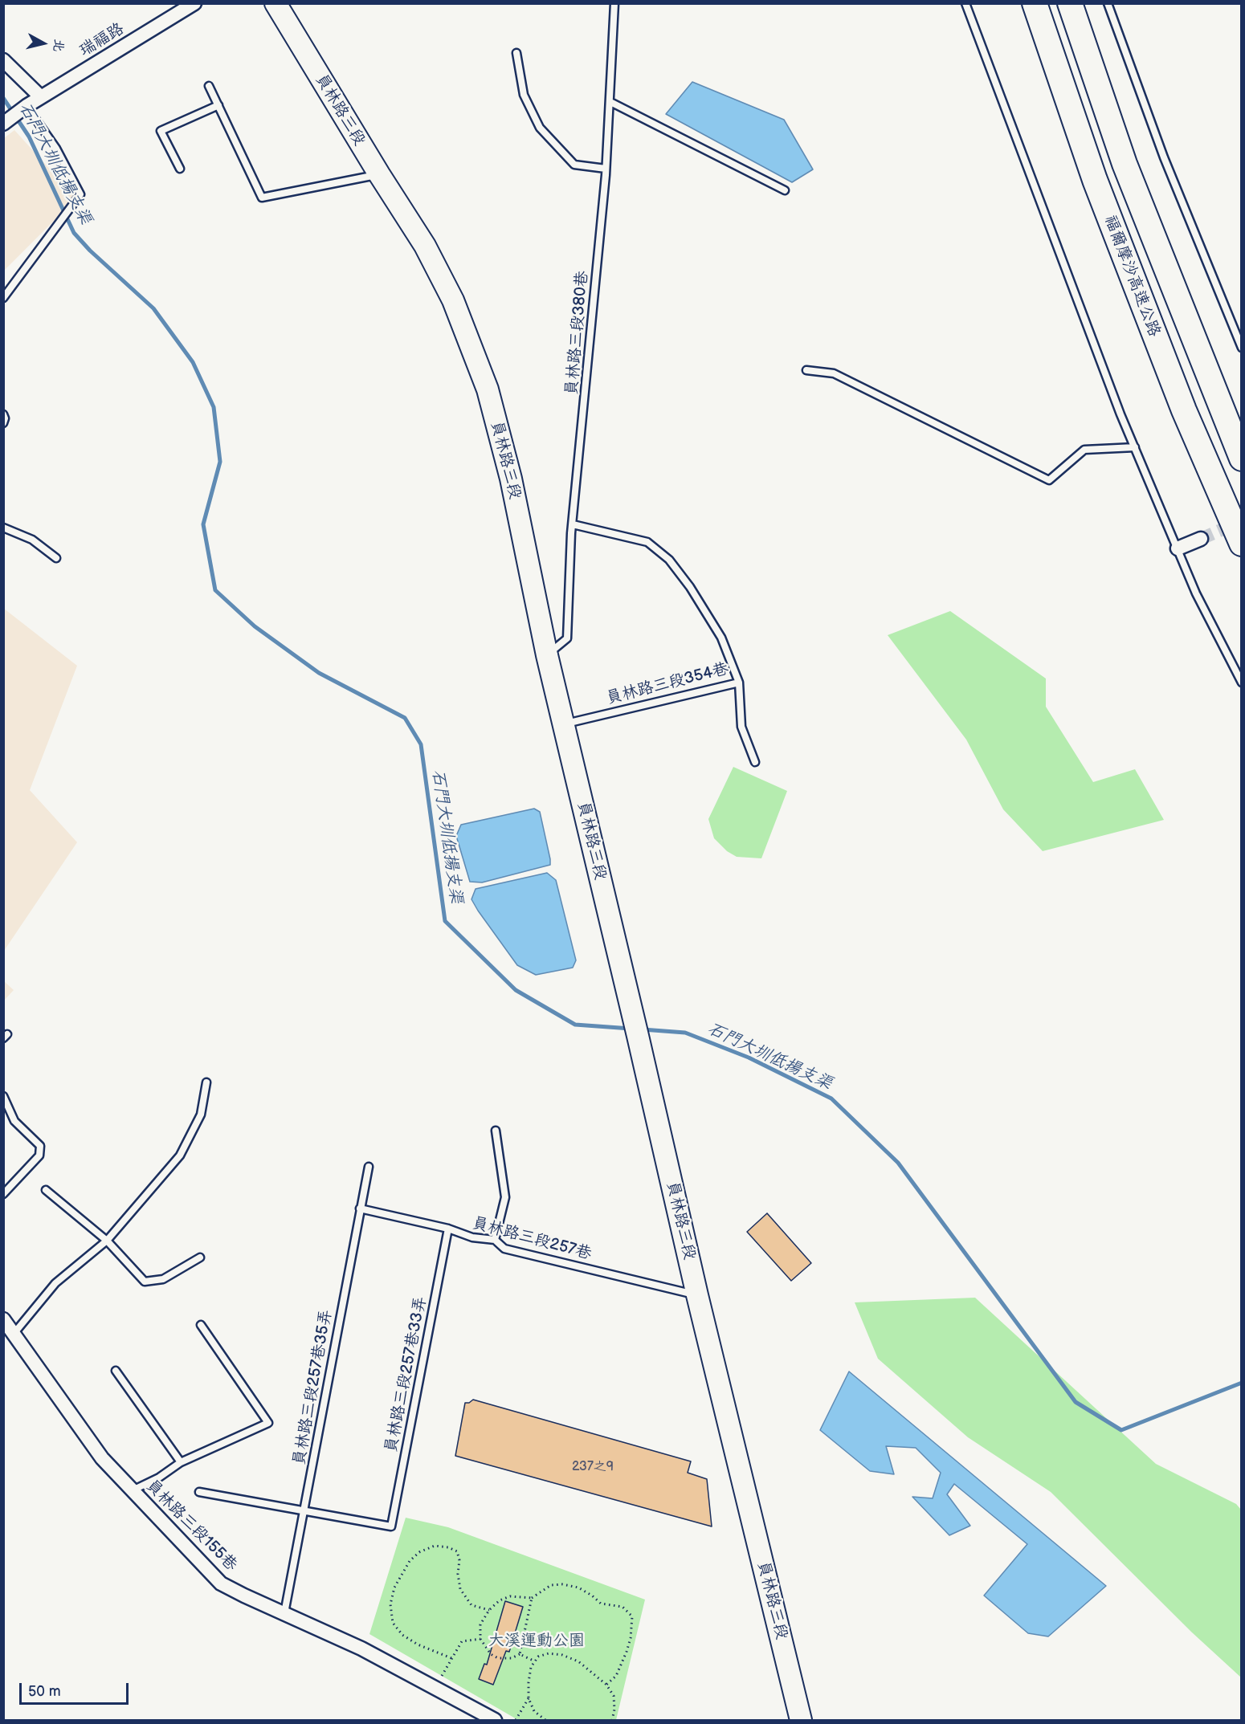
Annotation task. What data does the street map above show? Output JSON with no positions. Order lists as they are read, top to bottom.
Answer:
{
  "streets": {
    "highway": ["福爾摩沙高速公路"],
    "main road": ["員林路三段"],
    "street": ["瑞福路", "員林路三段155巷"],
    "lane": [
      "員林路三段380巷",
      "員林路三段354巷",
      "員林路三段257巷",
      "員林路三段257巷33弄",
      "員林路三段257巷35弄"
    ]
  },
  "crossings": [
    ["員林路三段", "員林路三段380巷"],
    ["員林路三段", "員林路三段354巷"],
    ["員林路三段", "員林路三段257巷"],
    ["員林路三段380巷", "員林路三段354巷"],
    ["員林路三段257巷", "員林路三段257巷33弄"],
    ["員林路三段257巷", "員林路三段257巷35弄"],
    ["員林路三段257巷33弄", "員林路三段257巷35弄"],
    ["員林路三段257巷35弄", "員林路三段155巷"]
  ],
  "water": ["石門大圳低揚支渠"],
  "parks": ["大溪運動公園"],
  "house_numbers": ["237之9"],
  "scale_bar": "50 m",
  "north": "right"
}
